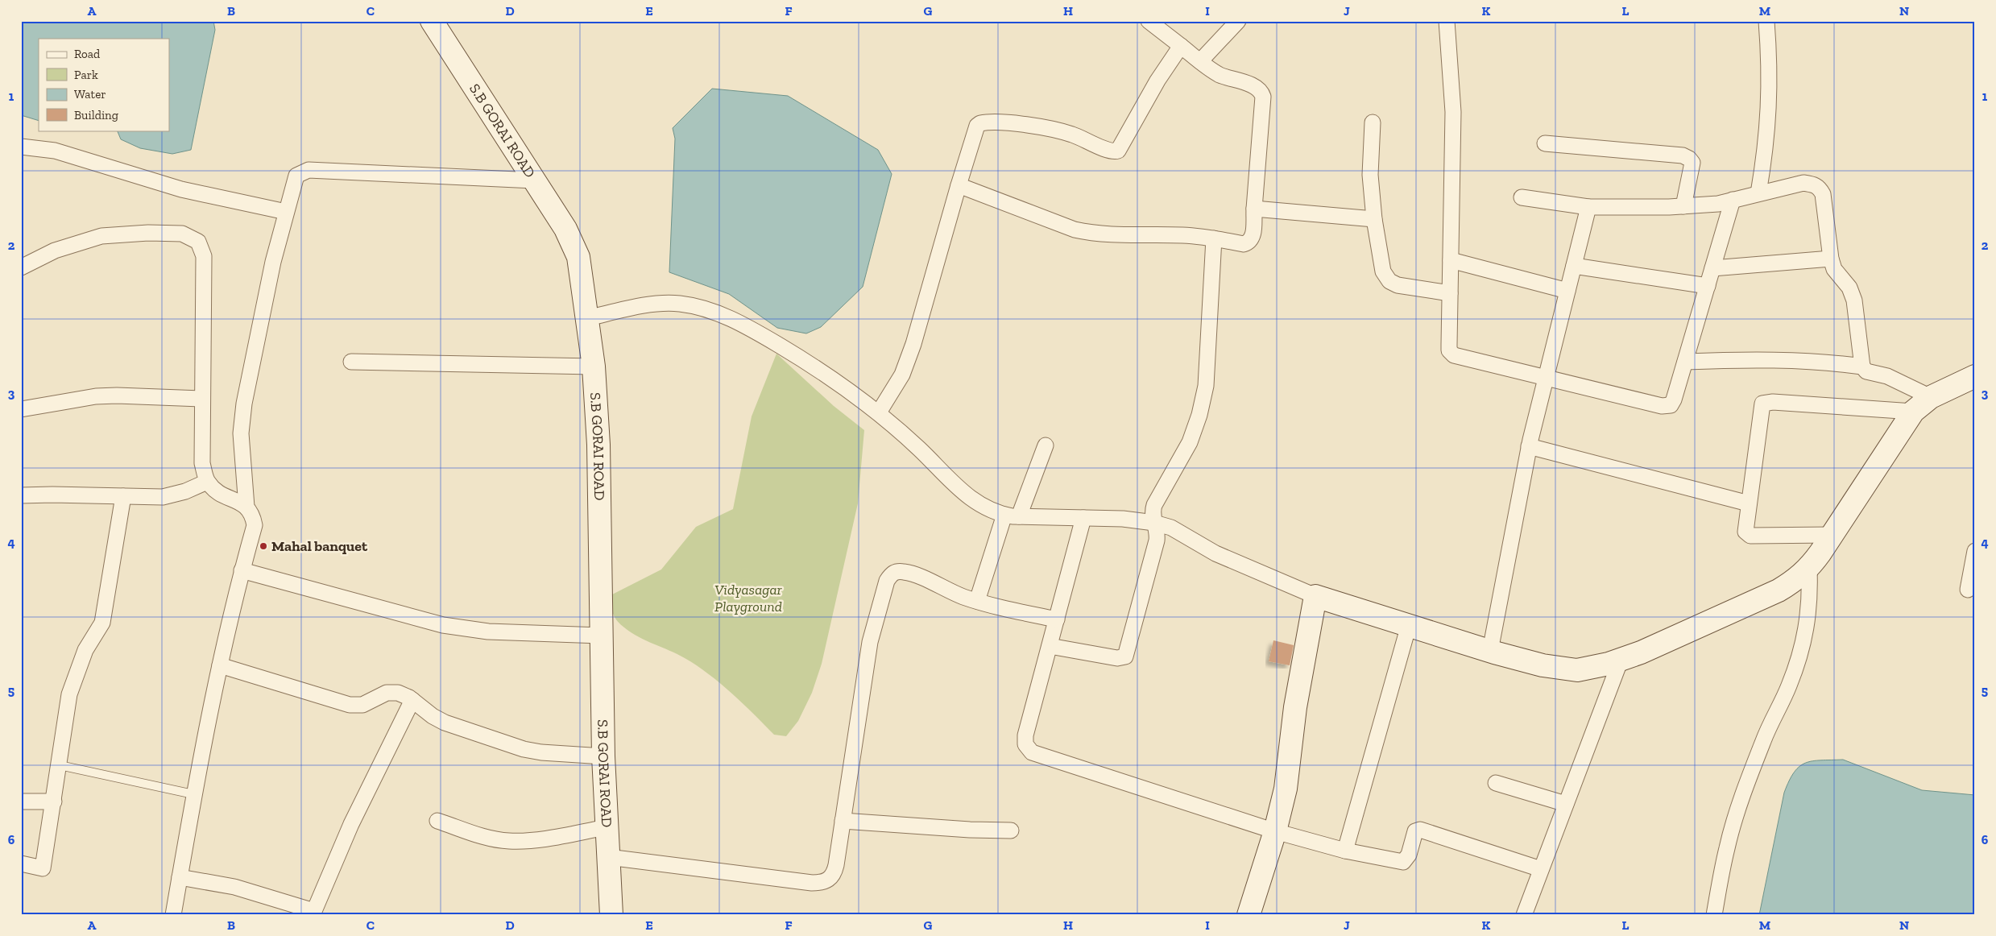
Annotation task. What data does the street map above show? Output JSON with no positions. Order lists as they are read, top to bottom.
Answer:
{
  "streets": {
    "street": ["S.B GORAI ROAD"]
  },
  "parks": ["Vidyasagar Playground"],
  "places": ["Mahal banquet"],
  "legend": [
    "Road",
    "Park",
    "Water",
    "Building"
  ],
  "grid": {
    "columns": [
      "A",
      "B",
      "C",
      "D",
      "E",
      "F",
      "G",
      "H",
      "I",
      "J",
      "K",
      "L",
      "M",
      "N"
    ],
    "rows": [
      "1",
      "2",
      "3",
      "4",
      "5",
      "6"
    ]
  }
}
